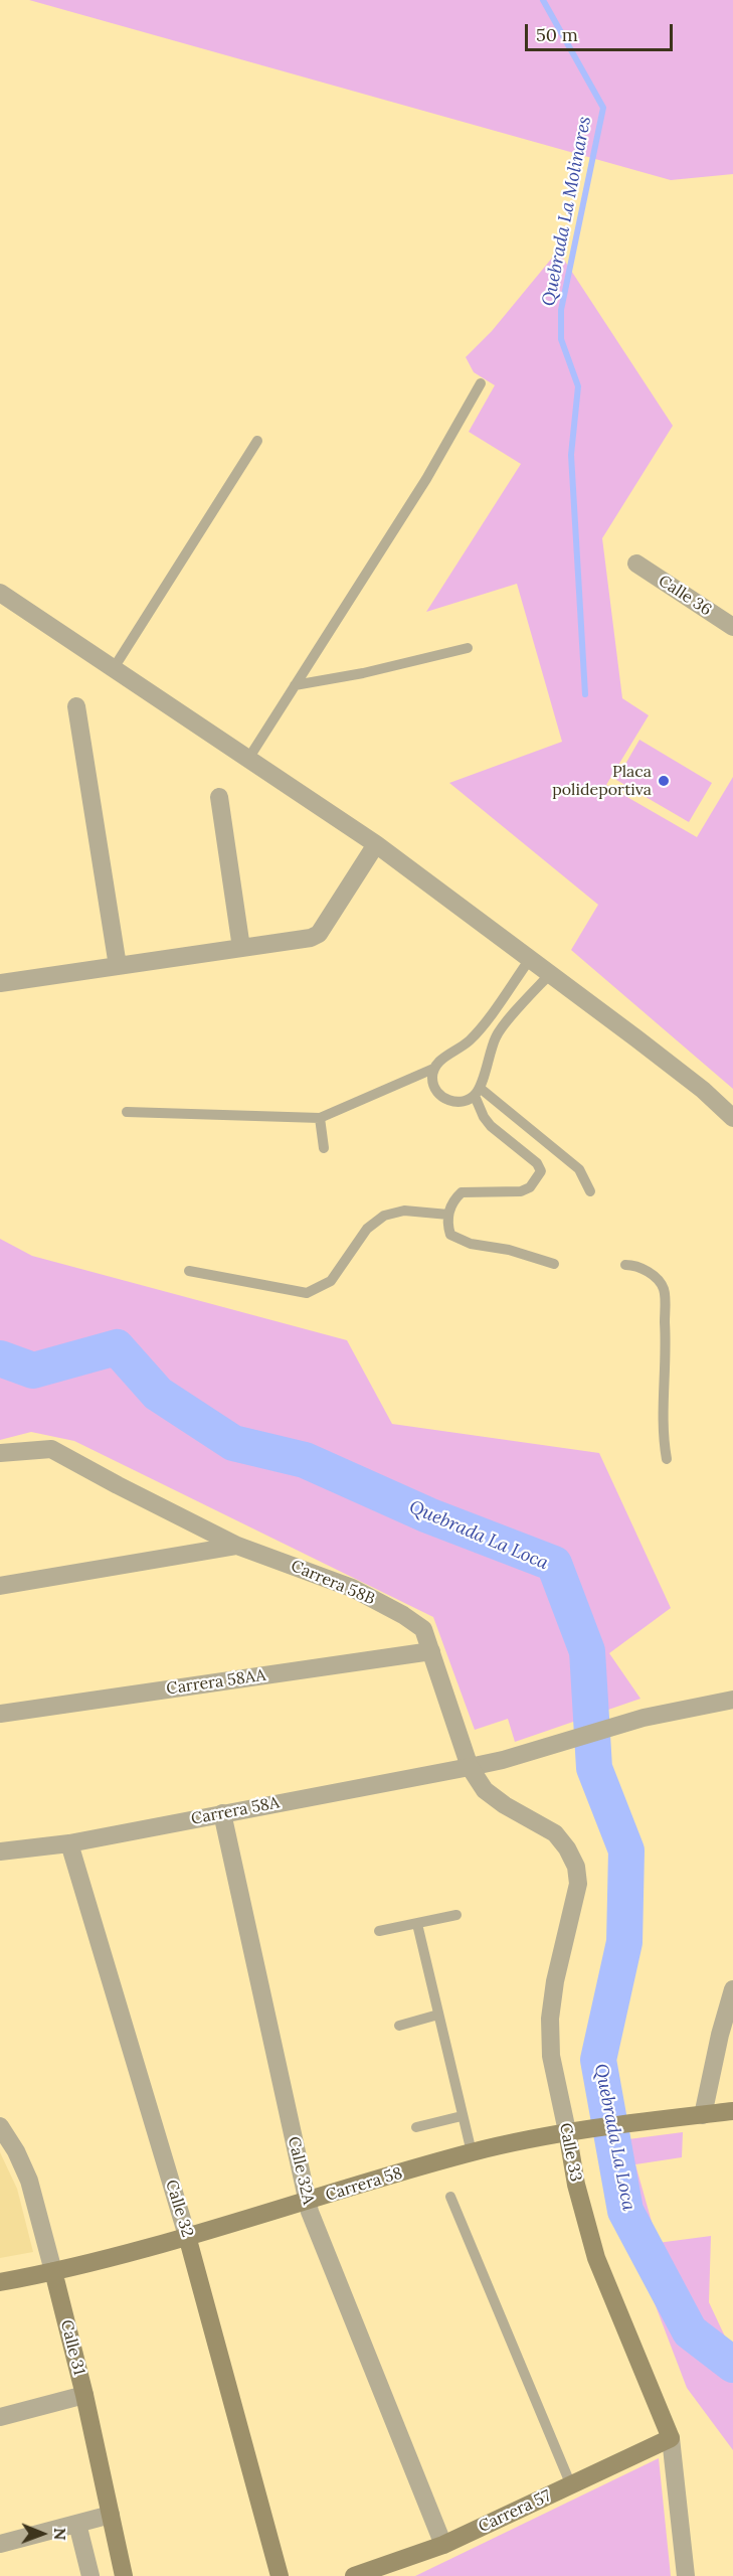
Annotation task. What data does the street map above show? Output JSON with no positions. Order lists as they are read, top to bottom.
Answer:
{
  "streets": {
    "main road": [
      "Calle 33",
      "Carrera 58",
      "Calle 32",
      "Calle 31",
      "Carrera 57"
    ],
    "street": [
      "Calle 36",
      "Carrera 58B",
      "Carrera 58AA",
      "Carrera 58A",
      "Calle 32A"
    ]
  },
  "crossings": [
    ["Carrera 58B", "Carrera 58AA"],
    ["Carrera 58B", "Carrera 58A"],
    ["Carrera 58B", "Calle 33"],
    ["Carrera 58A", "Calle 33"],
    ["Carrera 58A", "Calle 32A"],
    ["Carrera 58A", "Calle 32"],
    ["Calle 33", "Carrera 58"],
    ["Calle 33", "Carrera 57"],
    ["Calle 32A", "Carrera 58"],
    ["Calle 32A", "Carrera 57"],
    ["Carrera 58", "Calle 32"],
    ["Carrera 58", "Calle 31"]
  ],
  "water": ["Quebrada La Molinares", "Quebrada La Loca"],
  "places": ["Placa polideportiva"],
  "scale_bar": "50 m",
  "north": "right"
}
